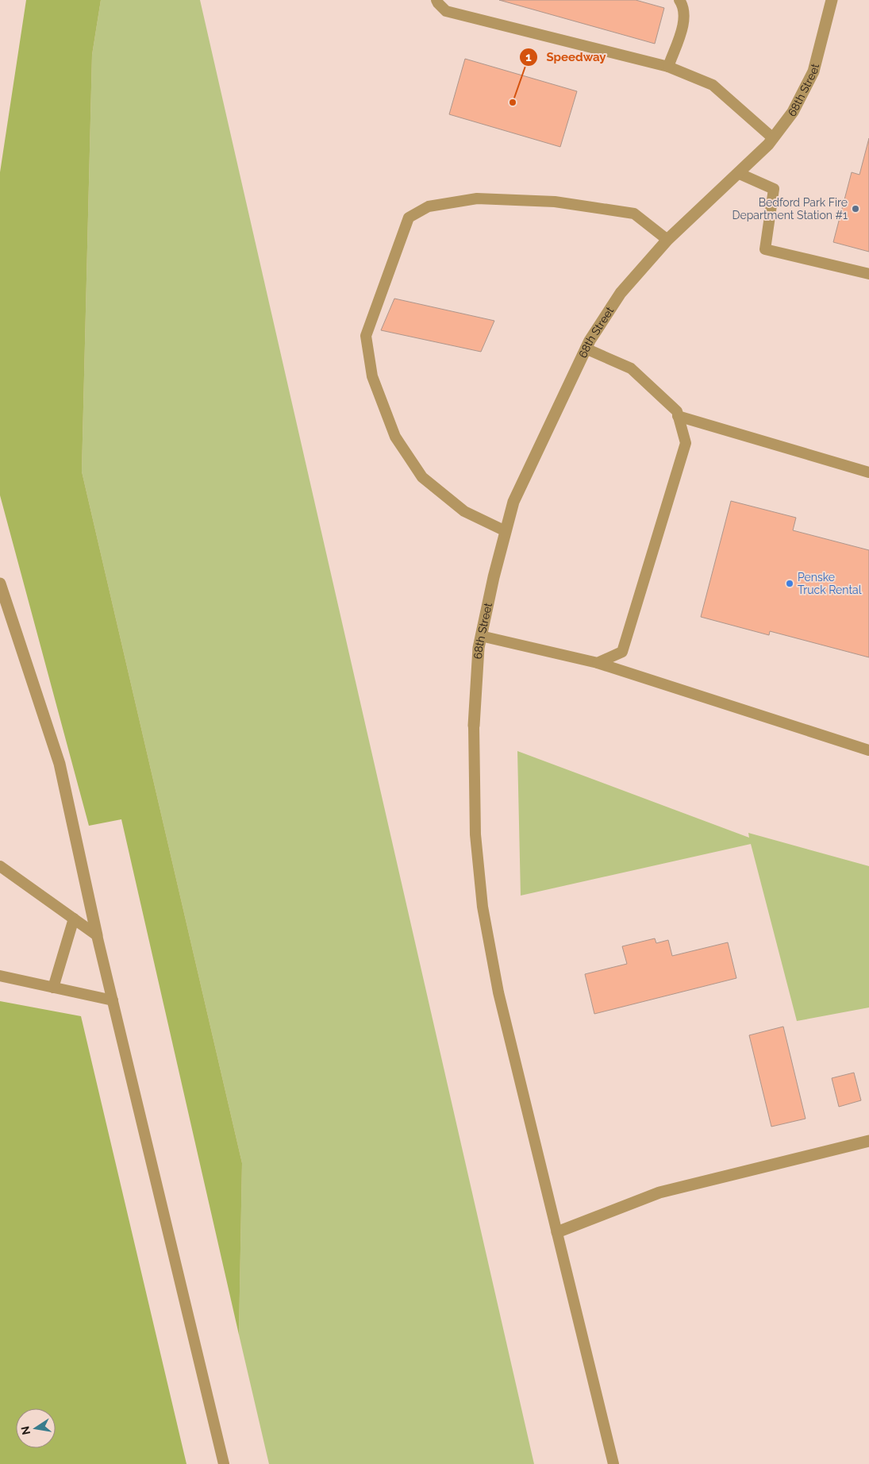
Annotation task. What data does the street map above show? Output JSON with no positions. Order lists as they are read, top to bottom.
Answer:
{
  "streets": {
    "street": ["68th Street"]
  },
  "places": ["Speedway", "Bedford Park Fire Department Station #1", "Penske Truck Rental"],
  "north": "left"
}
